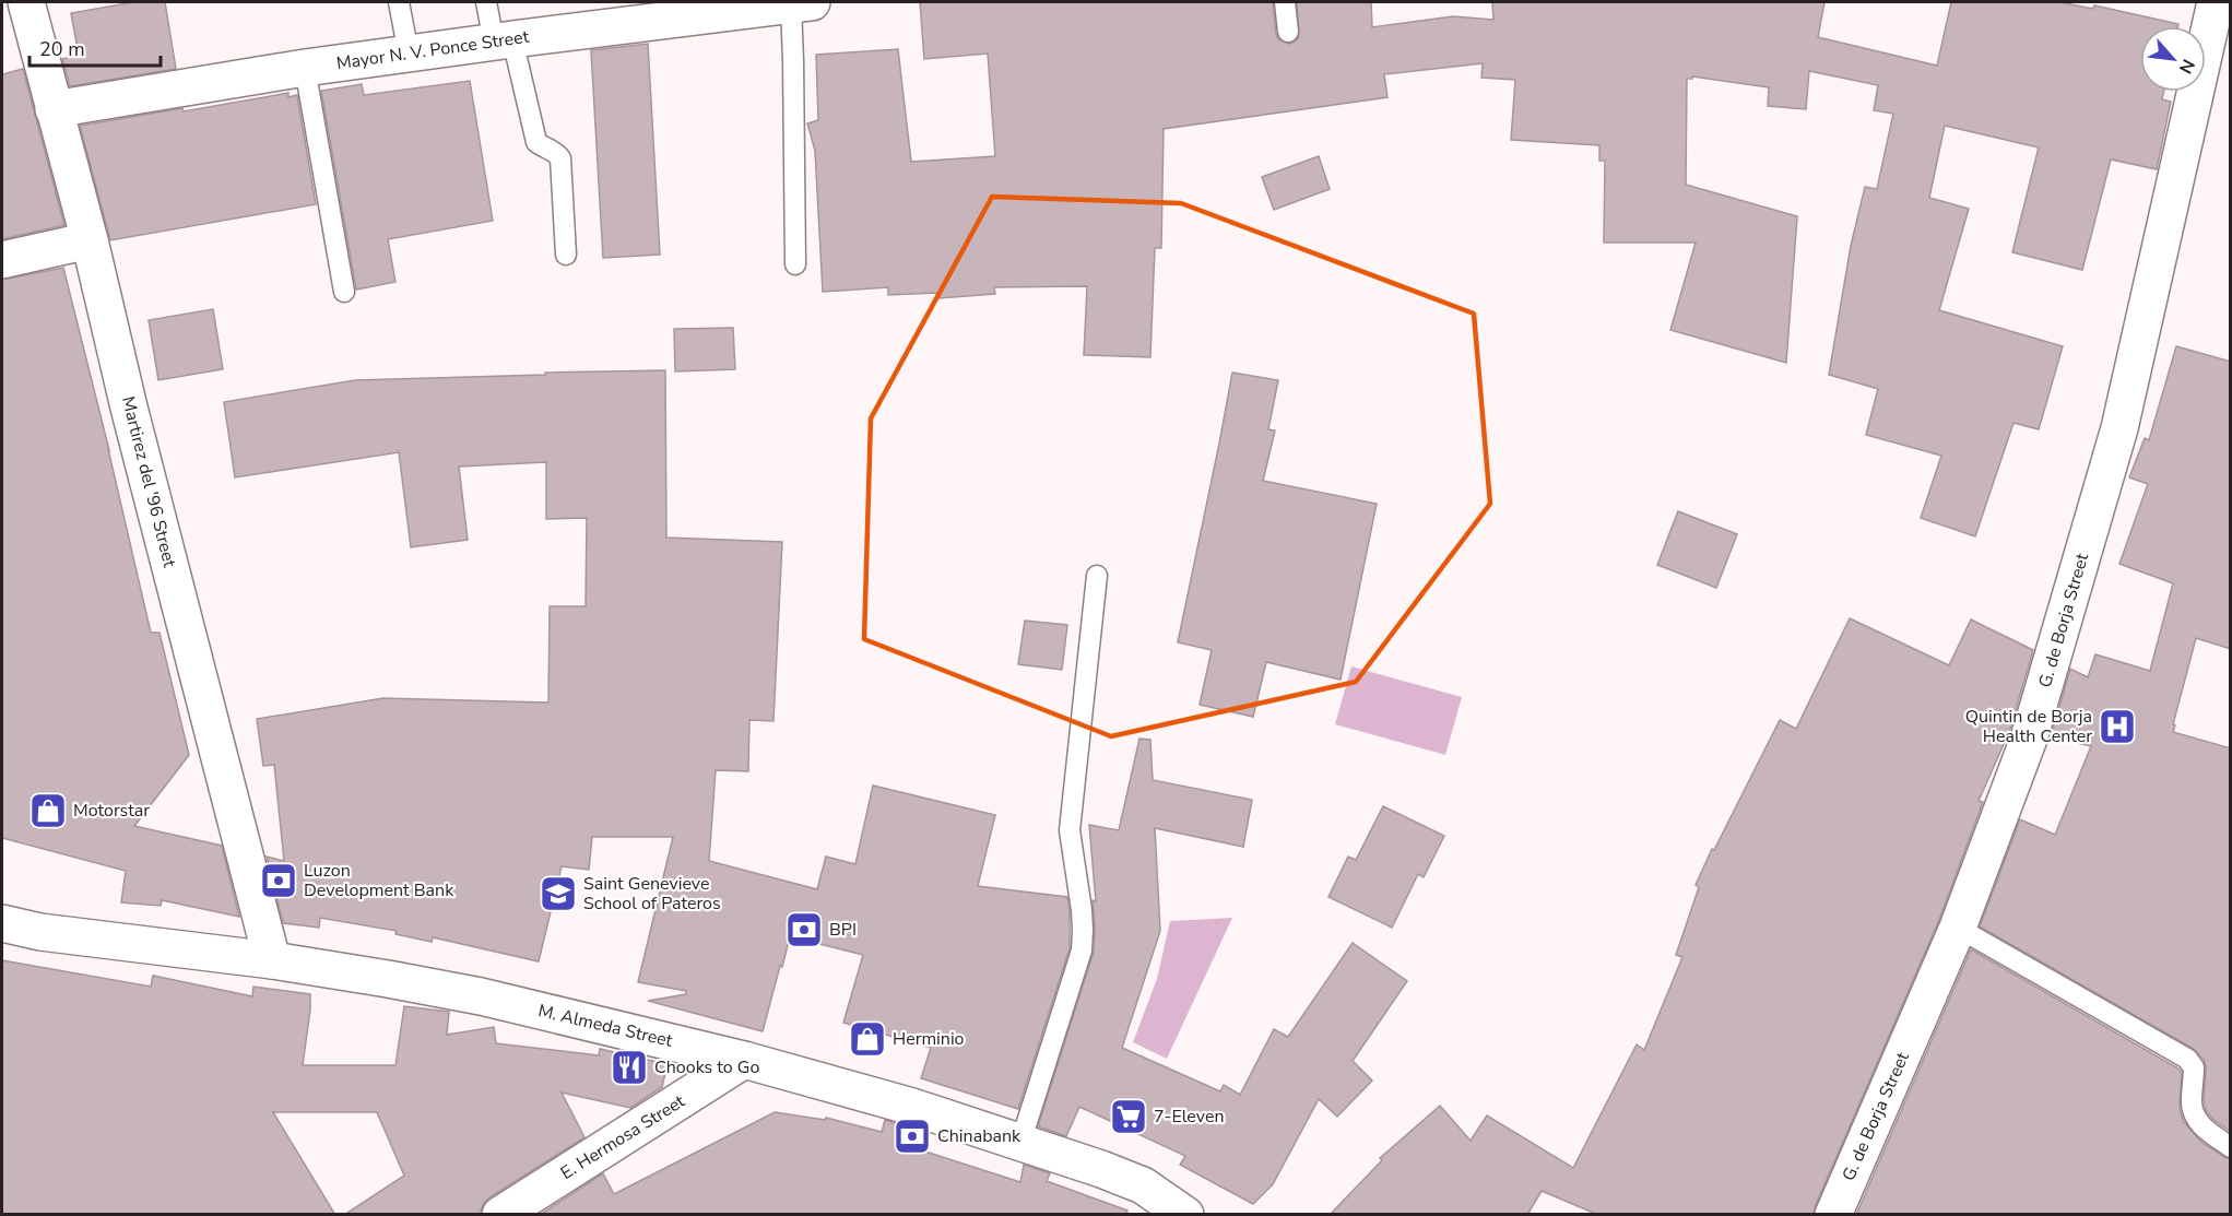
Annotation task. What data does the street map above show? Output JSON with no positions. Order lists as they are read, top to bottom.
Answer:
{
  "streets": {
    "street": [
      "Mayor N. V. Ponce Street",
      "Martirez del '96 Street",
      "G. de Borja Street",
      "M. Almeda Street",
      "E. Hermosa Street"
    ]
  },
  "crossings": [
    ["Mayor N. V. Ponce Street", "Martirez del '96 Street"],
    ["Martirez del '96 Street", "M. Almeda Street"],
    ["M. Almeda Street", "E. Hermosa Street"]
  ],
  "places": {
    "hospital": ["Quintin de Borja Health Center"],
    "shop": ["Motorstar", "Herminio"],
    "bank": ["Luzon Development Bank", "BPI", "Chinabank"],
    "school or university": ["Saint Genevieve School of Pateros"],
    "restaurant": ["Chooks to Go"],
    "supermarket": ["7-Eleven"]
  },
  "scale_bar": "20 m",
  "north": "bottom right"
}
